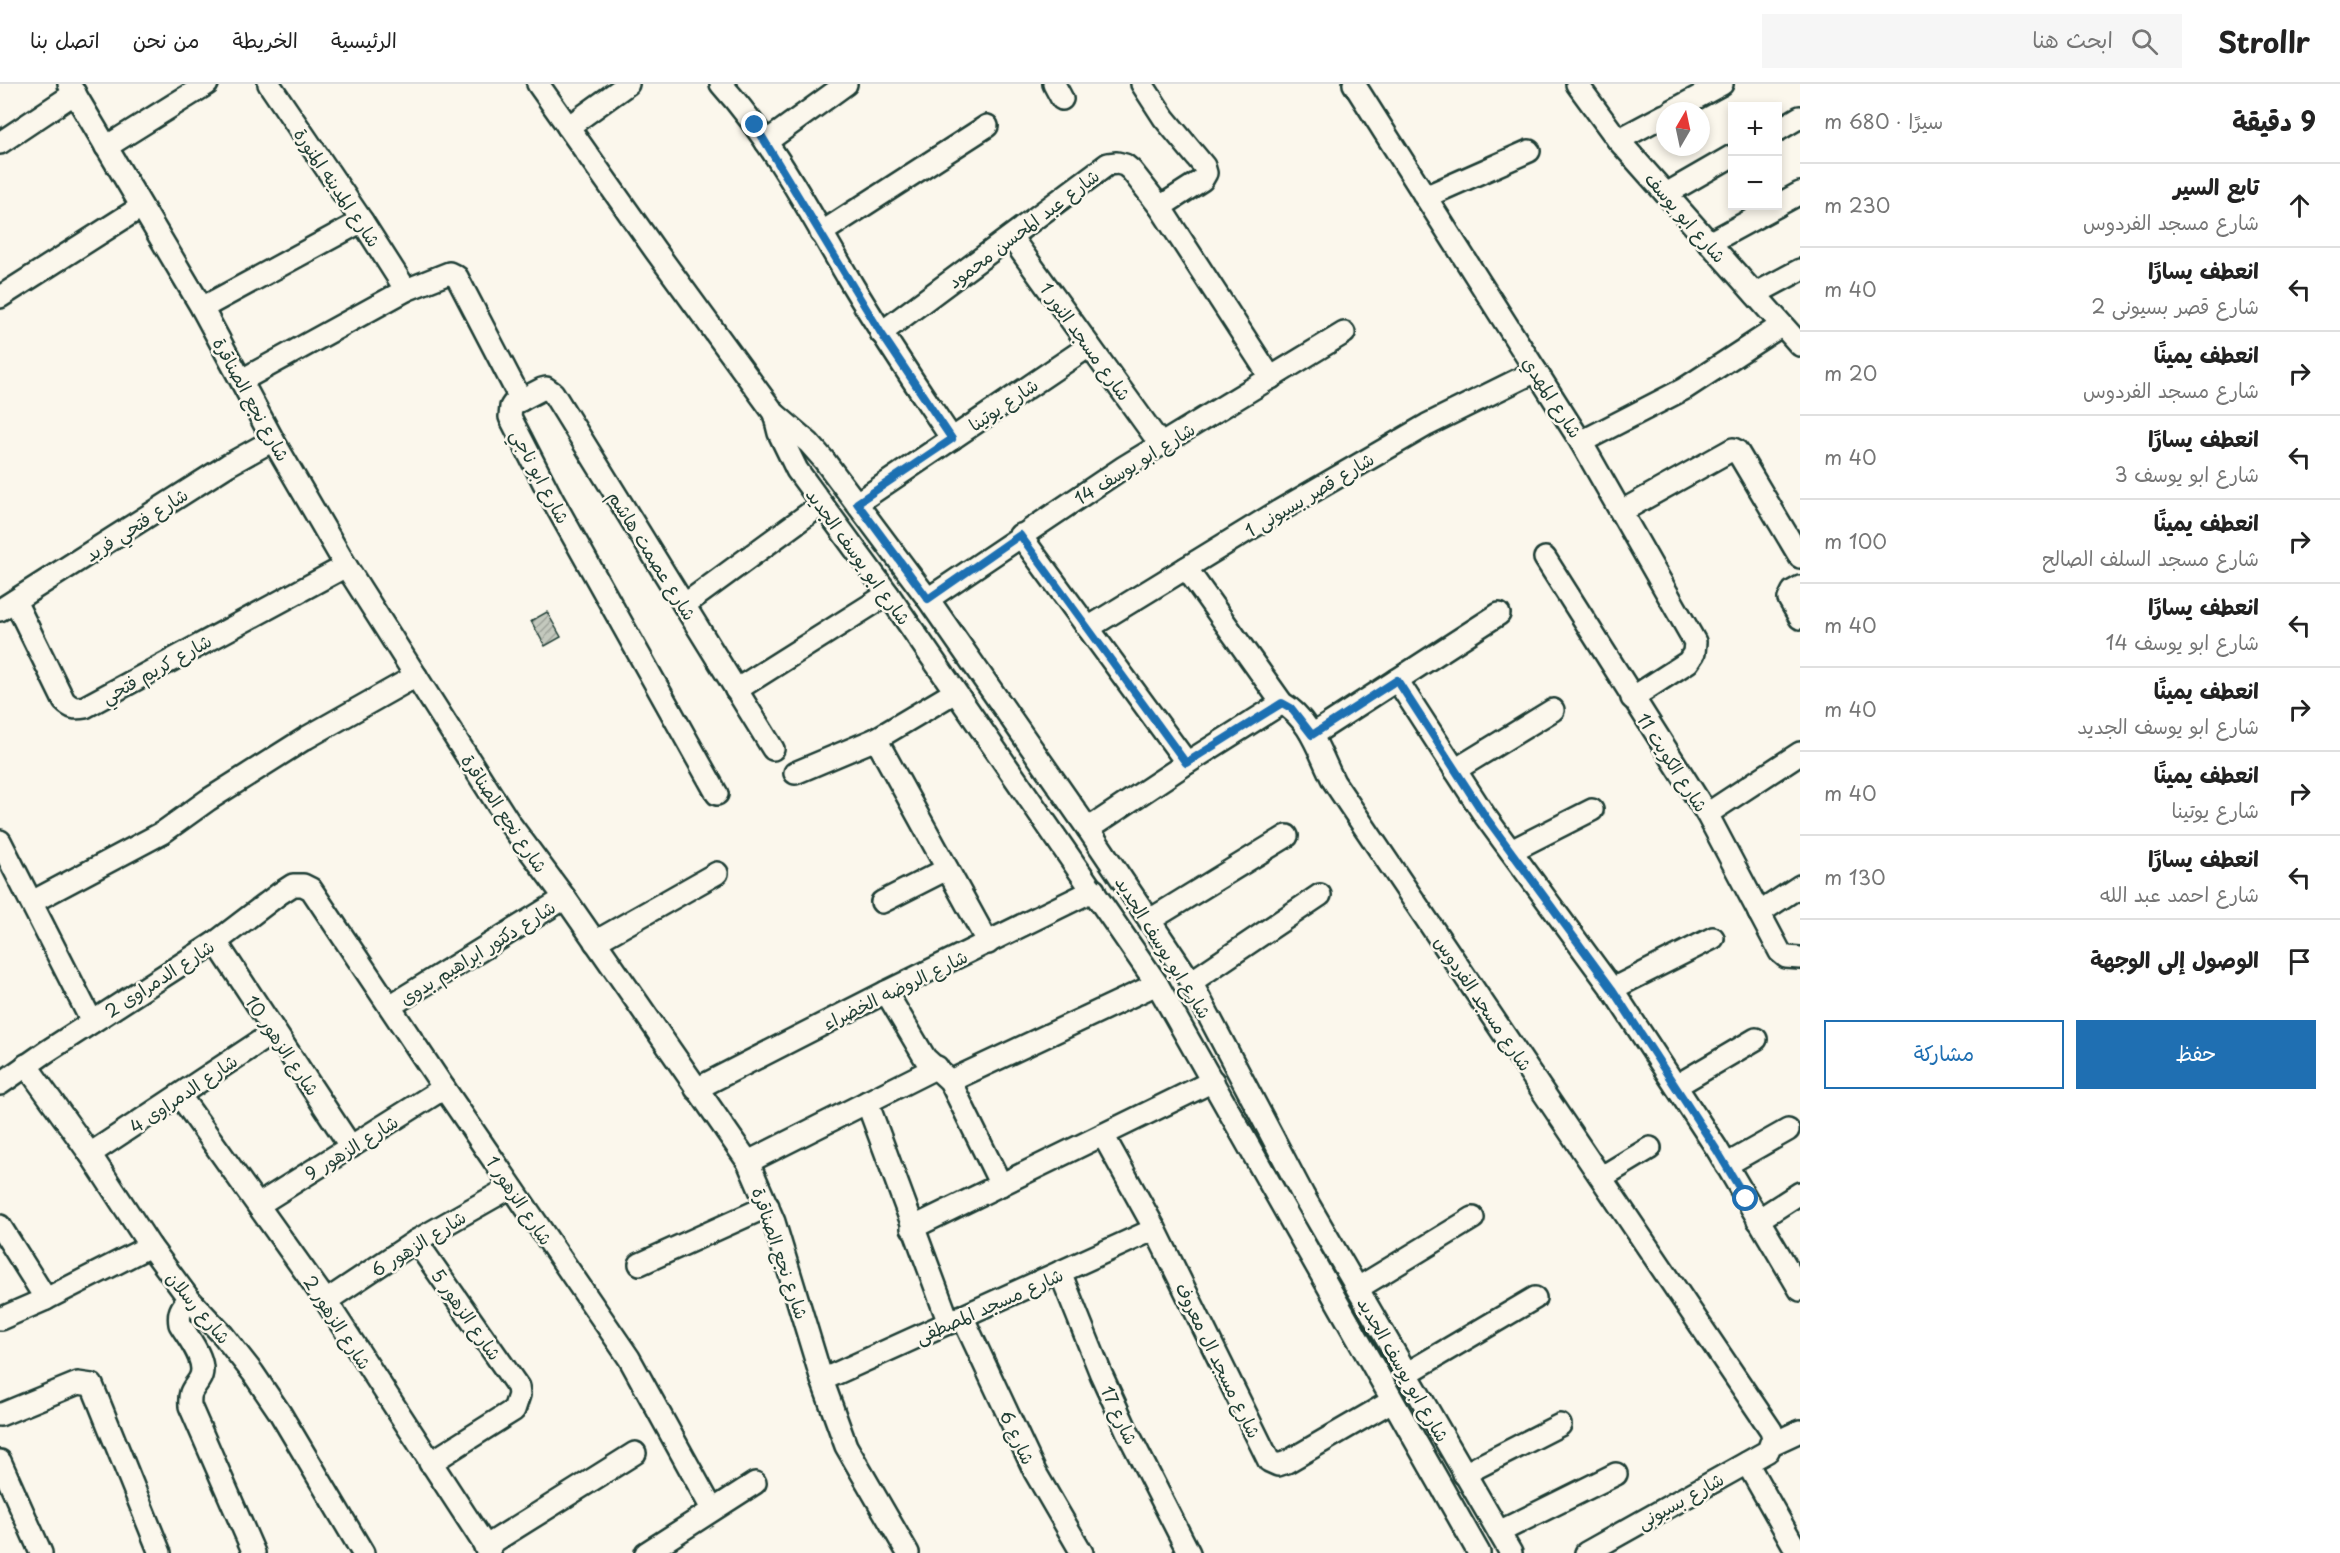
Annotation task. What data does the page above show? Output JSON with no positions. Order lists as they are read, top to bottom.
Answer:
{
  "streets": {
    "street": [
      "شارع المدينه المنورة",
      "شارع ابو يوسف",
      "شارع عبد المحسن محمود",
      "شارع مسجد النور 1",
      "شارع المهدي",
      "شارع نجع الصناقرة",
      "شارع يوتينا",
      "شارع ابو يوسف 14",
      "شارع ابو ناجي",
      "شارع قصر بسيونى 1",
      "شارع فتحي فريد",
      "شارع عصمت هاشم",
      "شارع ابو يوسف الجديد",
      "شارع كريم فتحي",
      "شارع الكويت 11",
      "شارع دكتور ابراهيم بدوى",
      "شارع الدمراوى 2",
      "شارع الروضه الخضراء",
      "شارع مسجد الفردوس",
      "شارع الزهور 10",
      "شارع الدمراوى 4",
      "شارع الزهور 9",
      "شارع الزهور 1",
      "شارع الزهور 6",
      "شارع مسجد المصطفى",
      "شارع رسلان",
      "شارع الزهور 5",
      "شارع الزهور 2",
      "شارع مسجد ال معروف",
      "شارع 17",
      "شارع 6",
      "شارع بسيونى"
    ]
  },
  "crossings": [
    ["شارع المدينه المنورة", "شارع ابو ناجي"],
    ["شارع عبد المحسن محمود", "شارع مسجد النور 1"],
    ["شارع عبد المحسن محمود", "شارع ابو يوسف 14"],
    ["شارع مسجد النور 1", "شارع يوتينا"],
    ["شارع مسجد النور 1", "شارع ابو يوسف 14"],
    ["شارع المهدي", "شارع قصر بسيونى 1"],
    ["شارع المهدي", "شارع الكويت 11"],
    ["شارع نجع الصناقرة", "شارع ابو ناجي"],
    ["شارع نجع الصناقرة", "شارع فتحي فريد"],
    ["شارع نجع الصناقرة", "شارع كريم فتحي"],
    ["شارع نجع الصناقرة", "شارع دكتور ابراهيم بدوى"],
    ["شارع نجع الصناقرة", "شارع الروضه الخضراء"],
    ["شارع نجع الصناقرة", "شارع مسجد المصطفى"],
    ["شارع يوتينا", "شارع ابو يوسف الجديد"],
    ["شارع ابو يوسف 14", "شارع ابو يوسف الجديد"],
    ["شارع ابو ناجي", "شارع عصمت هاشم"],
    ["شارع قصر بسيونى 1", "شارع مسجد الفردوس"],
    ["شارع فتحي فريد", "شارع كريم فتحي"],
    ["شارع ابو يوسف الجديد", "شارع الروضه الخضراء"],
    ["شارع ابو يوسف الجديد", "شارع مسجد ال معروف"],
    ["شارع دكتور ابراهيم بدوى", "شارع الزهور 1"],
    ["شارع الدمراوى 2", "شارع الزهور 10"],
    ["شارع الدمراوى 2", "شارع الزهور 1"],
    ["شارع الدمراوى 2", "شارع رسلان"],
    ["شارع مسجد الفردوس", "شارع بسيونى"],
    ["شارع الزهور 10", "شارع الدمراوى 4"],
    ["شارع الزهور 10", "شارع الزهور 9"],
    ["شارع الدمراوى 4", "شارع رسلان"],
    ["شارع الدمراوى 4", "شارع الزهور 2"],
    ["شارع الزهور 9", "شارع الزهور 1"],
    ["شارع الزهور 9", "شارع الزهور 2"],
    ["شارع الزهور 1", "شارع الزهور 6"],
    ["شارع الزهور 6", "شارع الزهور 5"],
    ["شارع الزهور 6", "شارع الزهور 2"],
    ["شارع مسجد المصطفى", "شارع مسجد ال معروف"],
    ["شارع مسجد المصطفى", "شارع 17"],
    ["شارع مسجد المصطفى", "شارع 6"],
    ["شارع الزهور 5", "شارع الزهور 2"]
  ],
  "north": "top",
  "page": {
    "header": "Strollr",
    "search": "ابحث هنا",
    "nav": [
      "الرئيسية",
      "الخريطة",
      "من نحن",
      "اتصل بنا"
    ],
    "heading": ["9 دقيقة", "سيرًا · 680 m"],
    "map_buttons": ["+", "−"],
    "list": [
      ["تابع السير", "شارع مسجد الفردوس", "230 m"],
      ["انعطف يسارًا", "شارع قصر بسيونى 2", "40 m"],
      ["انعطف يمينًا", "شارع مسجد الفردوس", "20 m"],
      ["انعطف يسارًا", "شارع ابو يوسف 3", "40 m"],
      ["انعطف يمينًا", "شارع مسجد السلف الصالح", "100 m"],
      ["انعطف يسارًا", "شارع ابو يوسف 14", "40 m"],
      ["انعطف يمينًا", "شارع ابو يوسف الجديد", "40 m"],
      ["انعطف يمينًا", "شارع يوتينا", "40 m"],
      ["انعطف يسارًا", "شارع احمد عبد الله", "130 m"],
      "الوصول إلى الوجهة"
    ],
    "buttons": ["حفظ", "مشاركة"]
  }
}
